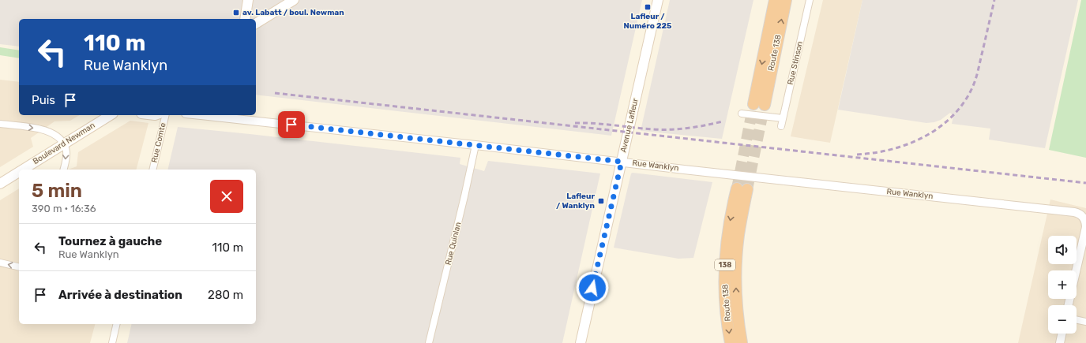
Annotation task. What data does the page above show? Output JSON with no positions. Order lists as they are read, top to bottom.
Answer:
{
  "streets": {
    "highway": ["Route 138", "138"],
    "main road": ["Avenue Lafleur", "Boulevard Newman"],
    "street": [
      "Rue Stinson",
      "Rue Comte",
      "Rue Wanklyn",
      "Rue Quinlan"
    ]
  },
  "crossings": [
    ["Avenue Lafleur", "Rue Wanklyn"],
    ["Rue Wanklyn", "Rue Quinlan"]
  ],
  "places": {
    "transit": ["Lafleur / Numéro 225", "av. Labatt / boul. Newman", "Lafleur / Wanklyn"]
  },
  "page": {
    "turn": ["110 m", "Rue Wanklyn"],
    "then": "Puis",
    "heading": ["5 min", "390 m · 16:36"],
    "list": [
      {
        "name": "Tournez à gauche",
        "note": "Rue Wanklyn",
        "value": "110 m"
      },
      {
        "name": "Arrivée à destination",
        "value": "280 m"
      }
    ],
    "map_buttons": ["+", "−"]
  }
}
